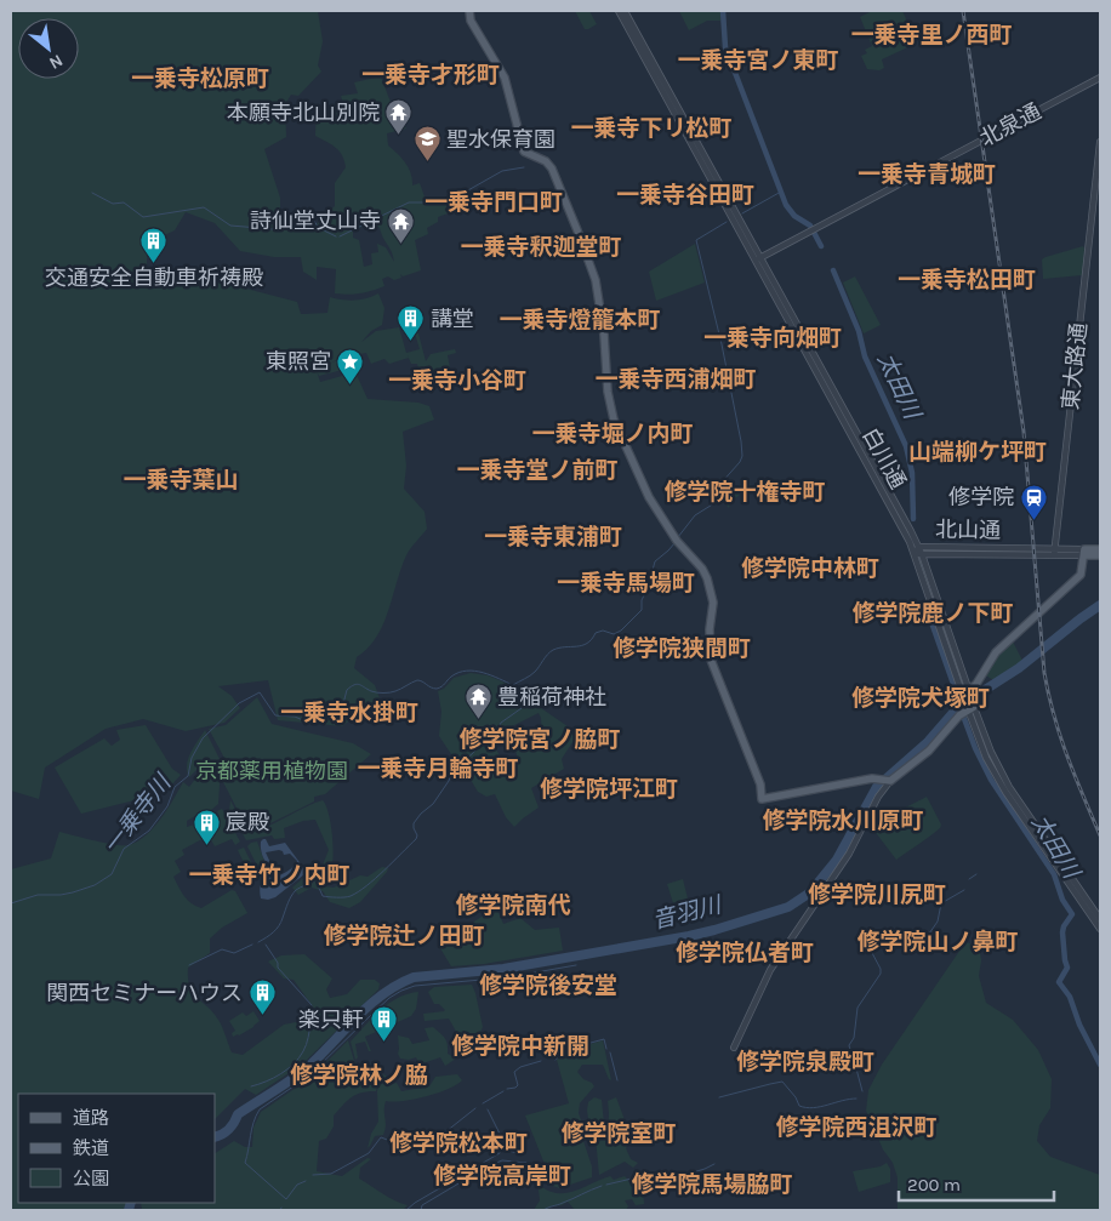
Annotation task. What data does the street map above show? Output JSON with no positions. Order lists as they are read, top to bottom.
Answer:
{
  "streets": {
    "main road": ["北山通"],
    "street": ["北泉通", "東大路通", "白川通"]
  },
  "crossings": [
    ["北泉通", "白川通"],
    ["東大路通", "北山通"],
    ["白川通", "北山通"]
  ],
  "districts": [
    "一乗寺里ノ西町",
    "一乗寺宮ノ東町",
    "一乗寺才形町",
    "一乗寺松原町",
    "一乗寺下リ松町",
    "一乗寺青城町",
    "一乗寺谷田町",
    "一乗寺門口町",
    "一乗寺釈迦堂町",
    "一乗寺松田町",
    "一乗寺燈籠本町",
    "一乗寺向畑町",
    "一乗寺西浦畑町",
    "一乗寺小谷町",
    "一乗寺堀ノ内町",
    "山端柳ケ坪町",
    "一乗寺堂ノ前町",
    "一乗寺葉山",
    "修学院十権寺町",
    "一乗寺東浦町",
    "修学院中林町",
    "一乗寺馬場町",
    "修学院鹿ノ下町",
    "修学院狭間町",
    "修学院犬塚町",
    "一乗寺水掛町",
    "修学院宮ノ脇町",
    "一乗寺月輪寺町",
    "修学院坪江町",
    "修学院水川原町",
    "一乗寺竹ノ内町",
    "修学院川尻町",
    "修学院南代",
    "修学院辻ノ田町",
    "修学院山ノ鼻町",
    "修学院仏者町",
    "修学院後安堂",
    "修学院中新開",
    "修学院泉殿町",
    "修学院林ノ脇",
    "修学院西沮沢町",
    "修学院室町",
    "修学院松本町",
    "修学院高岸町",
    "修学院馬場脇町"
  ],
  "water": ["太田川", "一乗寺川", "音羽川"],
  "parks": ["京都薬用植物園"],
  "places": {
    "temple": ["本願寺北山別院", "詩仙堂丈山寺", "豊稲荷神社"],
    "school or university": ["聖水保育園"],
    "building": [
      "交通安全自動車祈祷殿",
      "講堂",
      "宸殿",
      "関西セミナーハウス",
      "楽只軒"
    ],
    "place": ["東照宮"],
    "station": ["修学院"]
  },
  "legend": ["道路", "鉄道", "公園"],
  "scale_bar": "200 m",
  "north": "bottom right"
}
